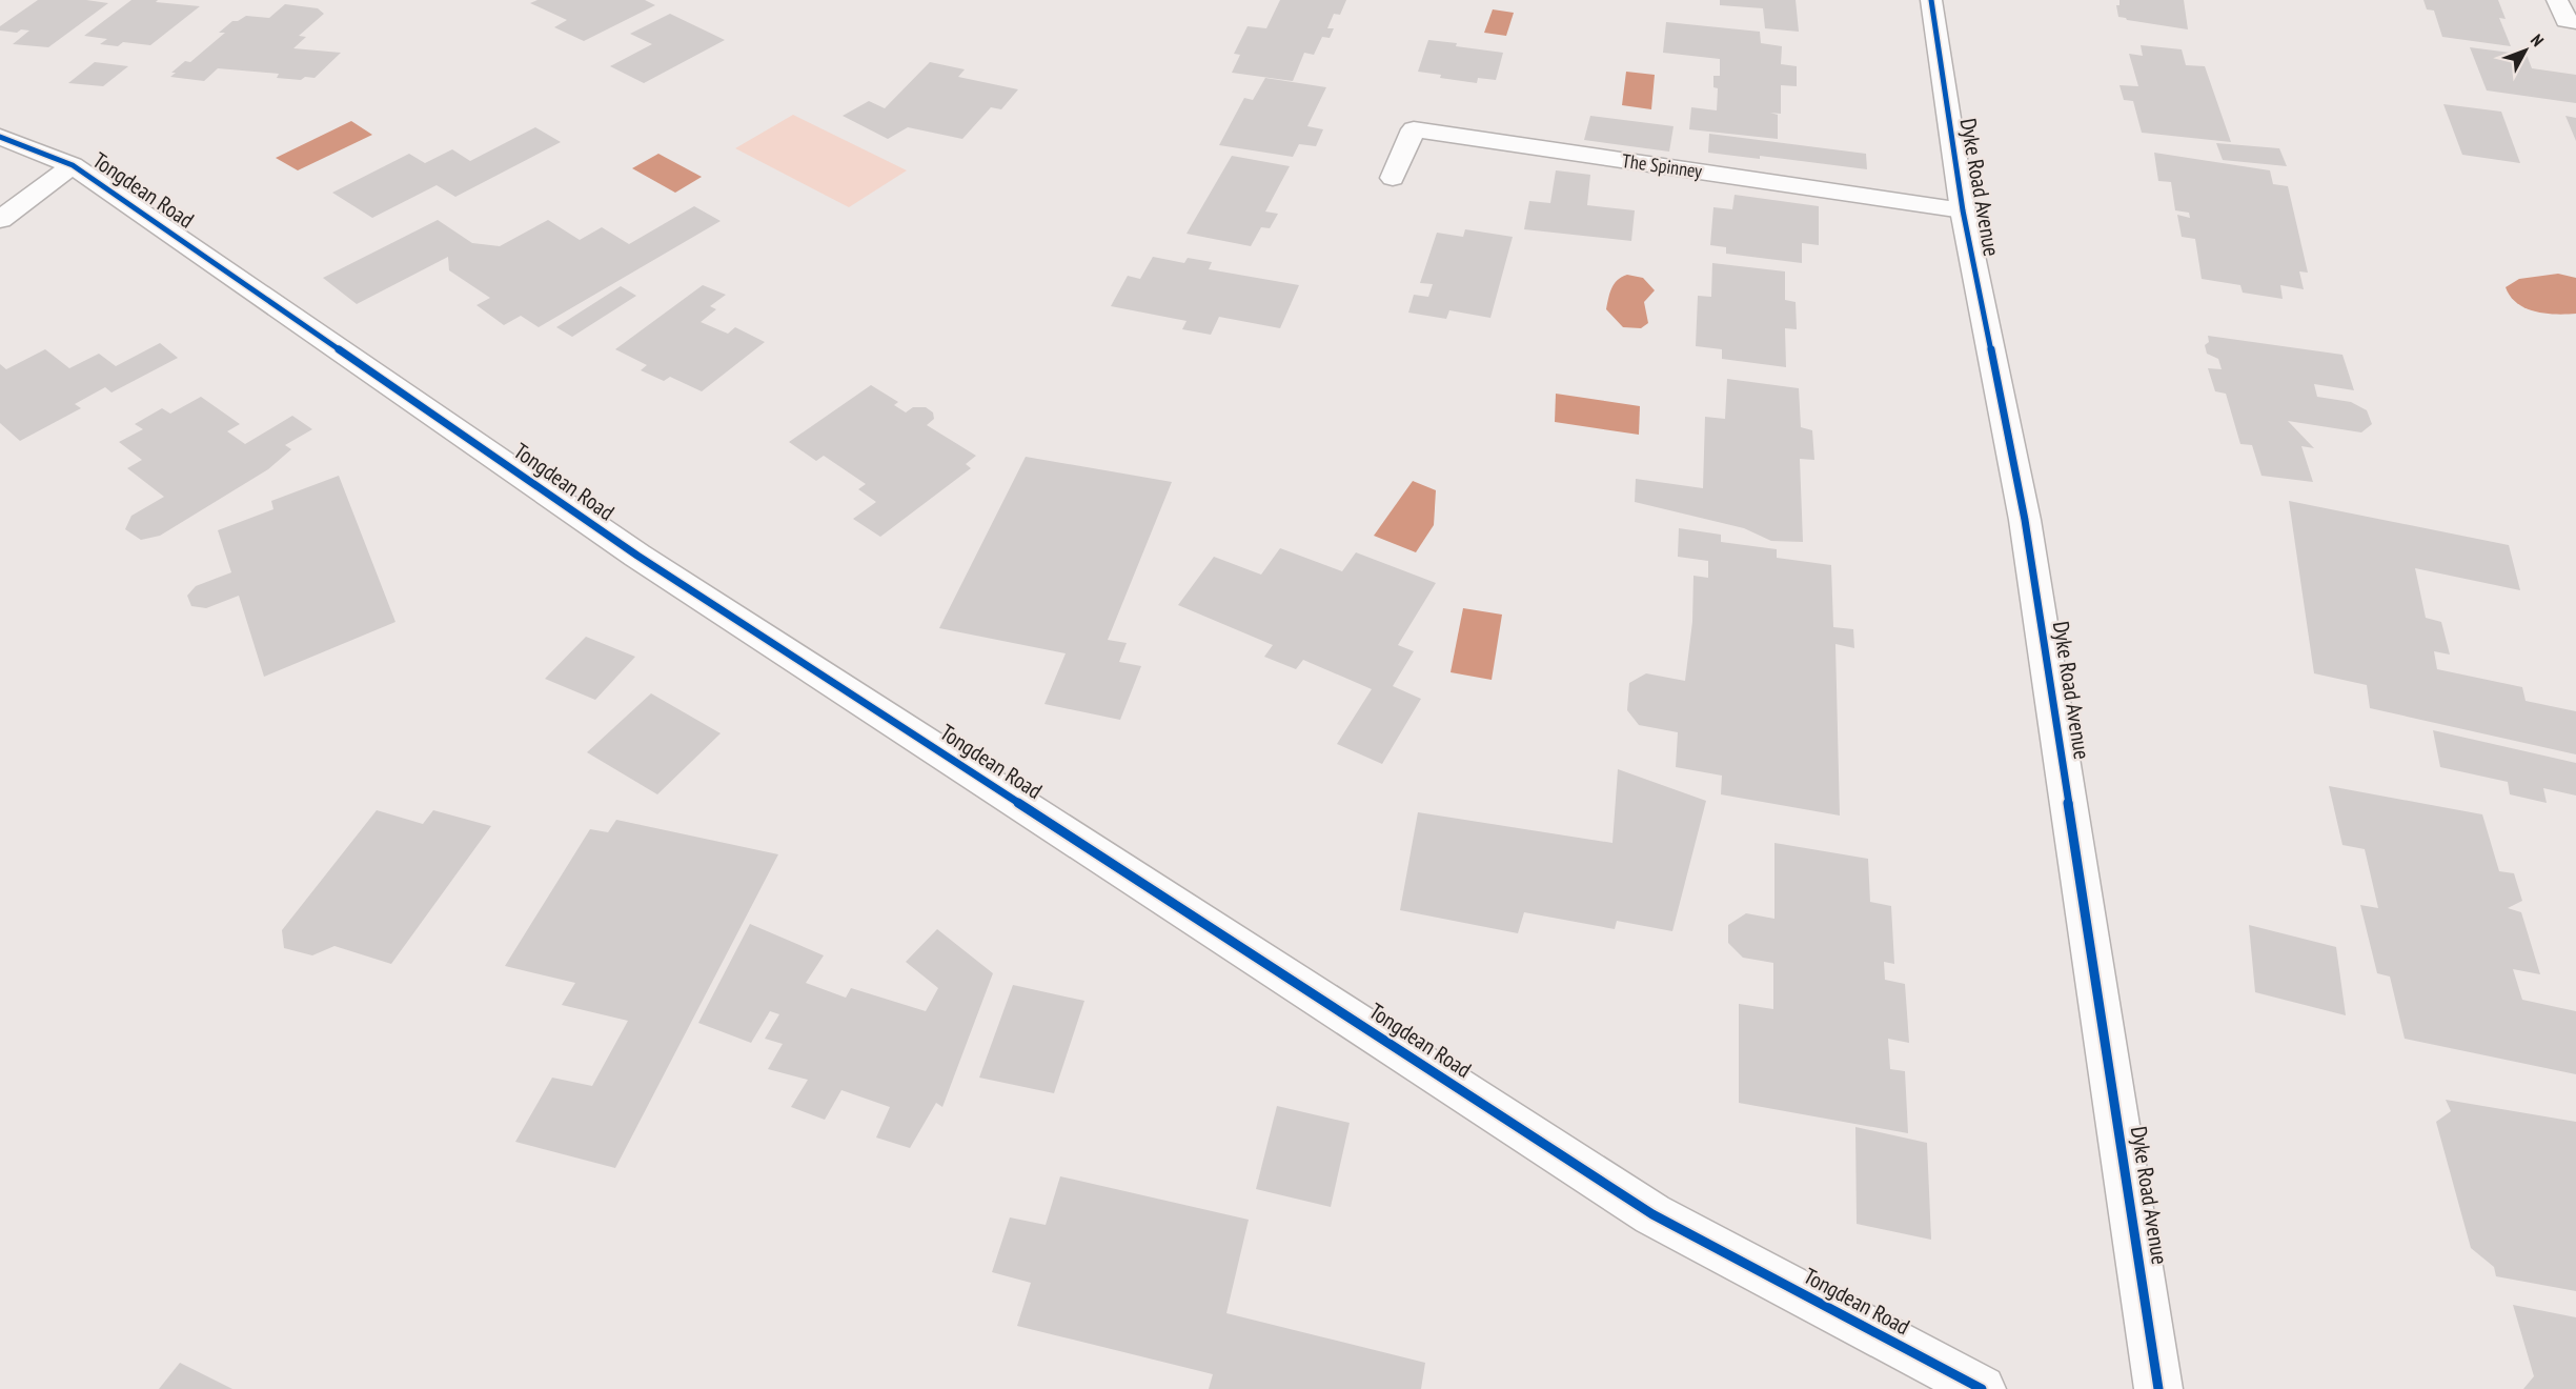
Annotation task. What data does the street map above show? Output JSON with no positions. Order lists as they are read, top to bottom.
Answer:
{
  "streets": {
    "street": ["The Spinney", "Dyke Road Avenue", "Tongdean Road"]
  },
  "crossings": [
    ["The Spinney", "Dyke Road Avenue"]
  ],
  "north": "top right"
}
